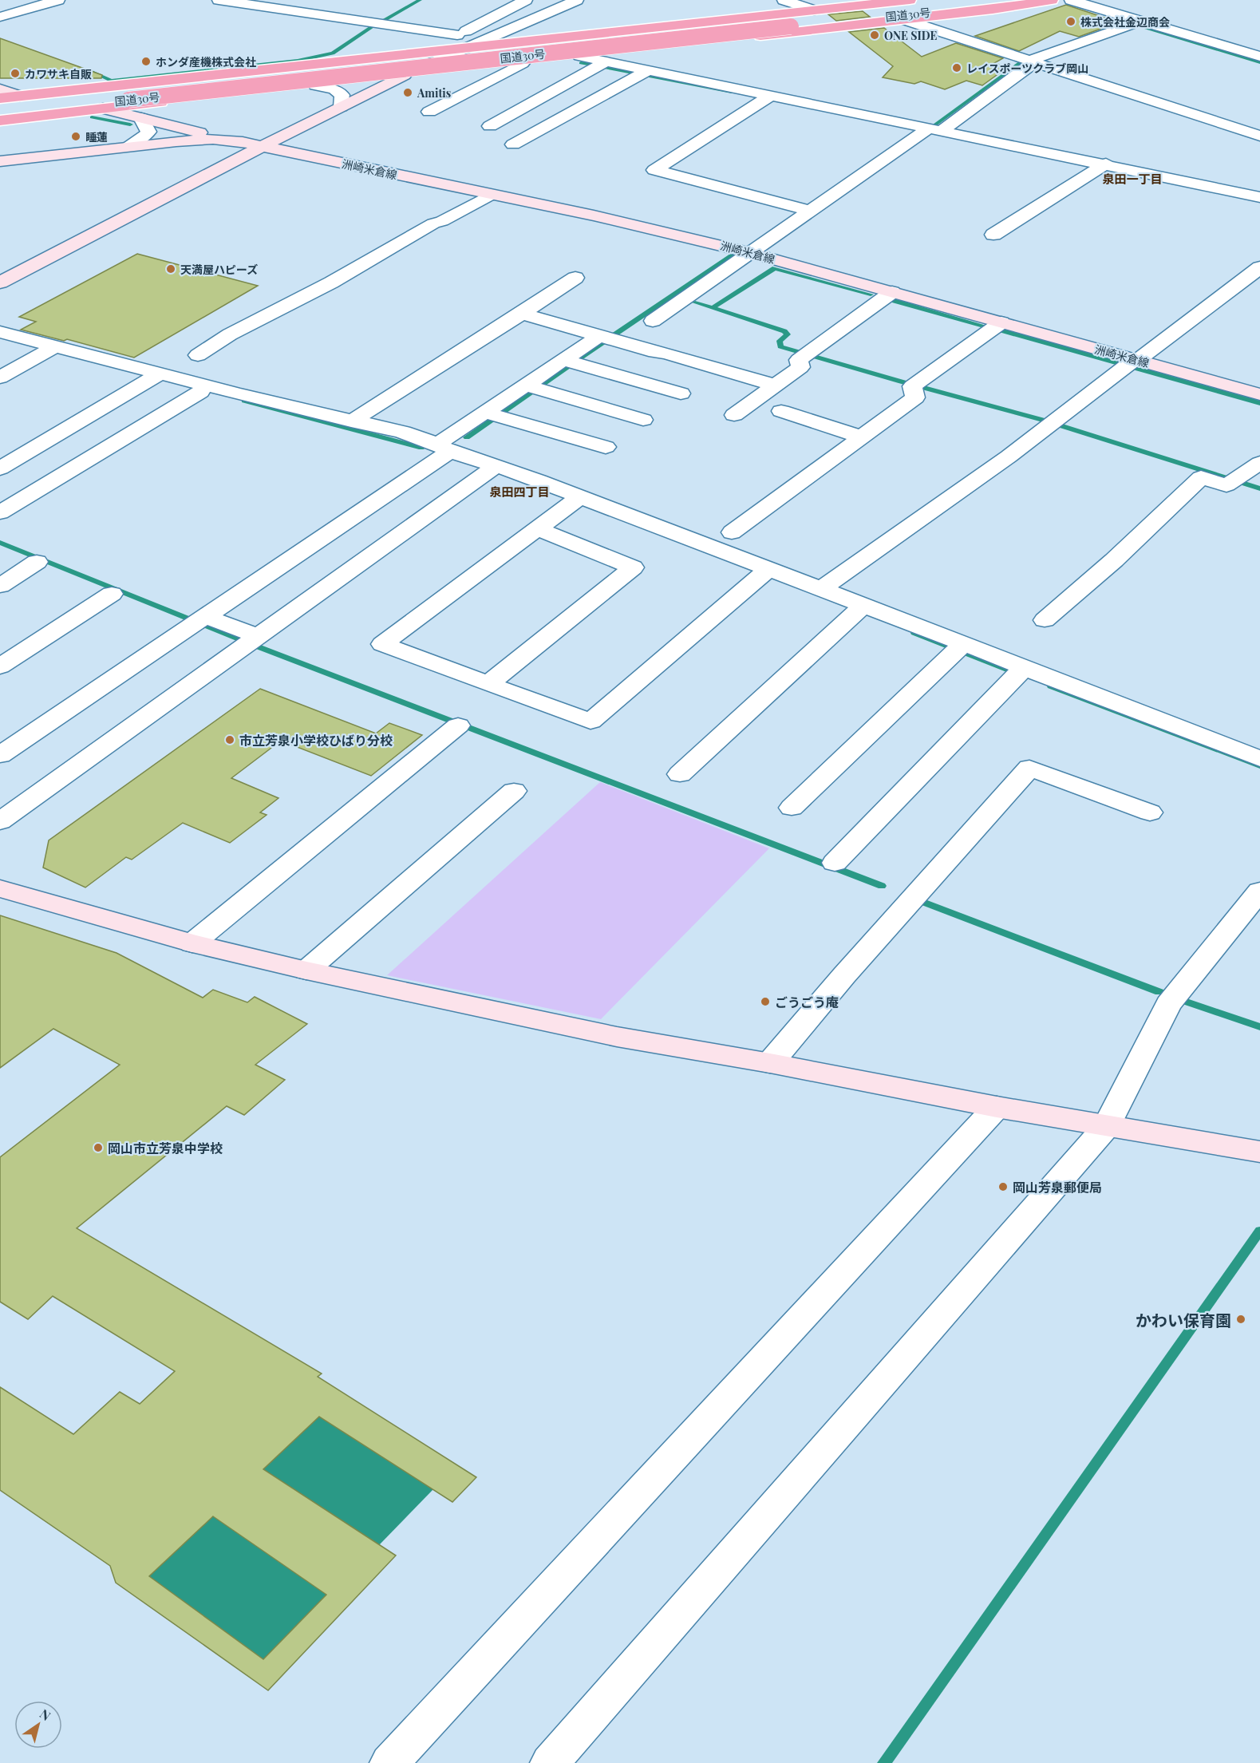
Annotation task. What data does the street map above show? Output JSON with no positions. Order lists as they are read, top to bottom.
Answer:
{
  "streets": {
    "highway": ["国道30号"],
    "main road": ["洲崎米倉線"]
  },
  "districts": ["泉田一丁目", "泉田四丁目"],
  "places": [
    "株式会社金辺商会",
    "ONE SIDE",
    "ホンダ産機株式会社",
    "レイスポーツクラブ岡山",
    "カワサキ自販",
    "Amitis",
    "睡蓮",
    "天満屋ハピーズ",
    "市立芳泉小学校ひばり分校",
    "ごうごう庵",
    "岡山市立芳泉中学校",
    "岡山芳泉郵便局",
    "かわい保育園"
  ],
  "north": "top right"
}
